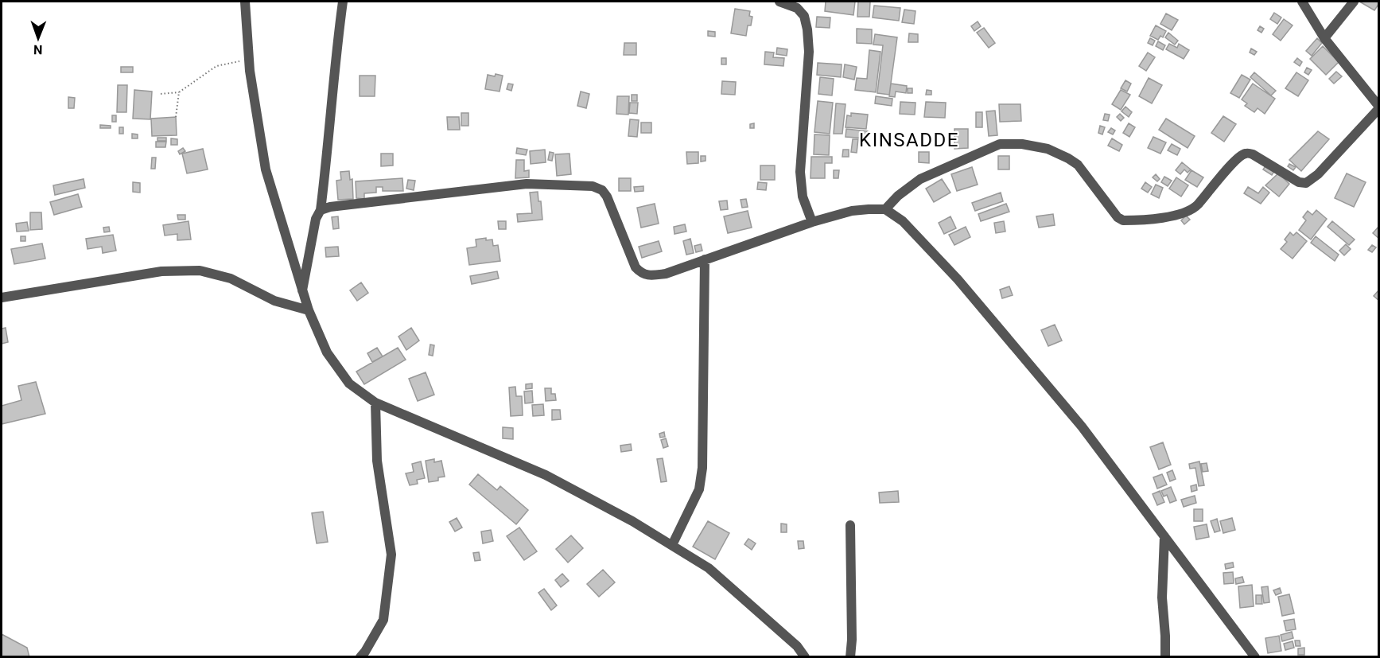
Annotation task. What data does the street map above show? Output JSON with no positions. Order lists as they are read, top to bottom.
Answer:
{
  "districts": ["KINSADDE"],
  "north": "bottom"
}
